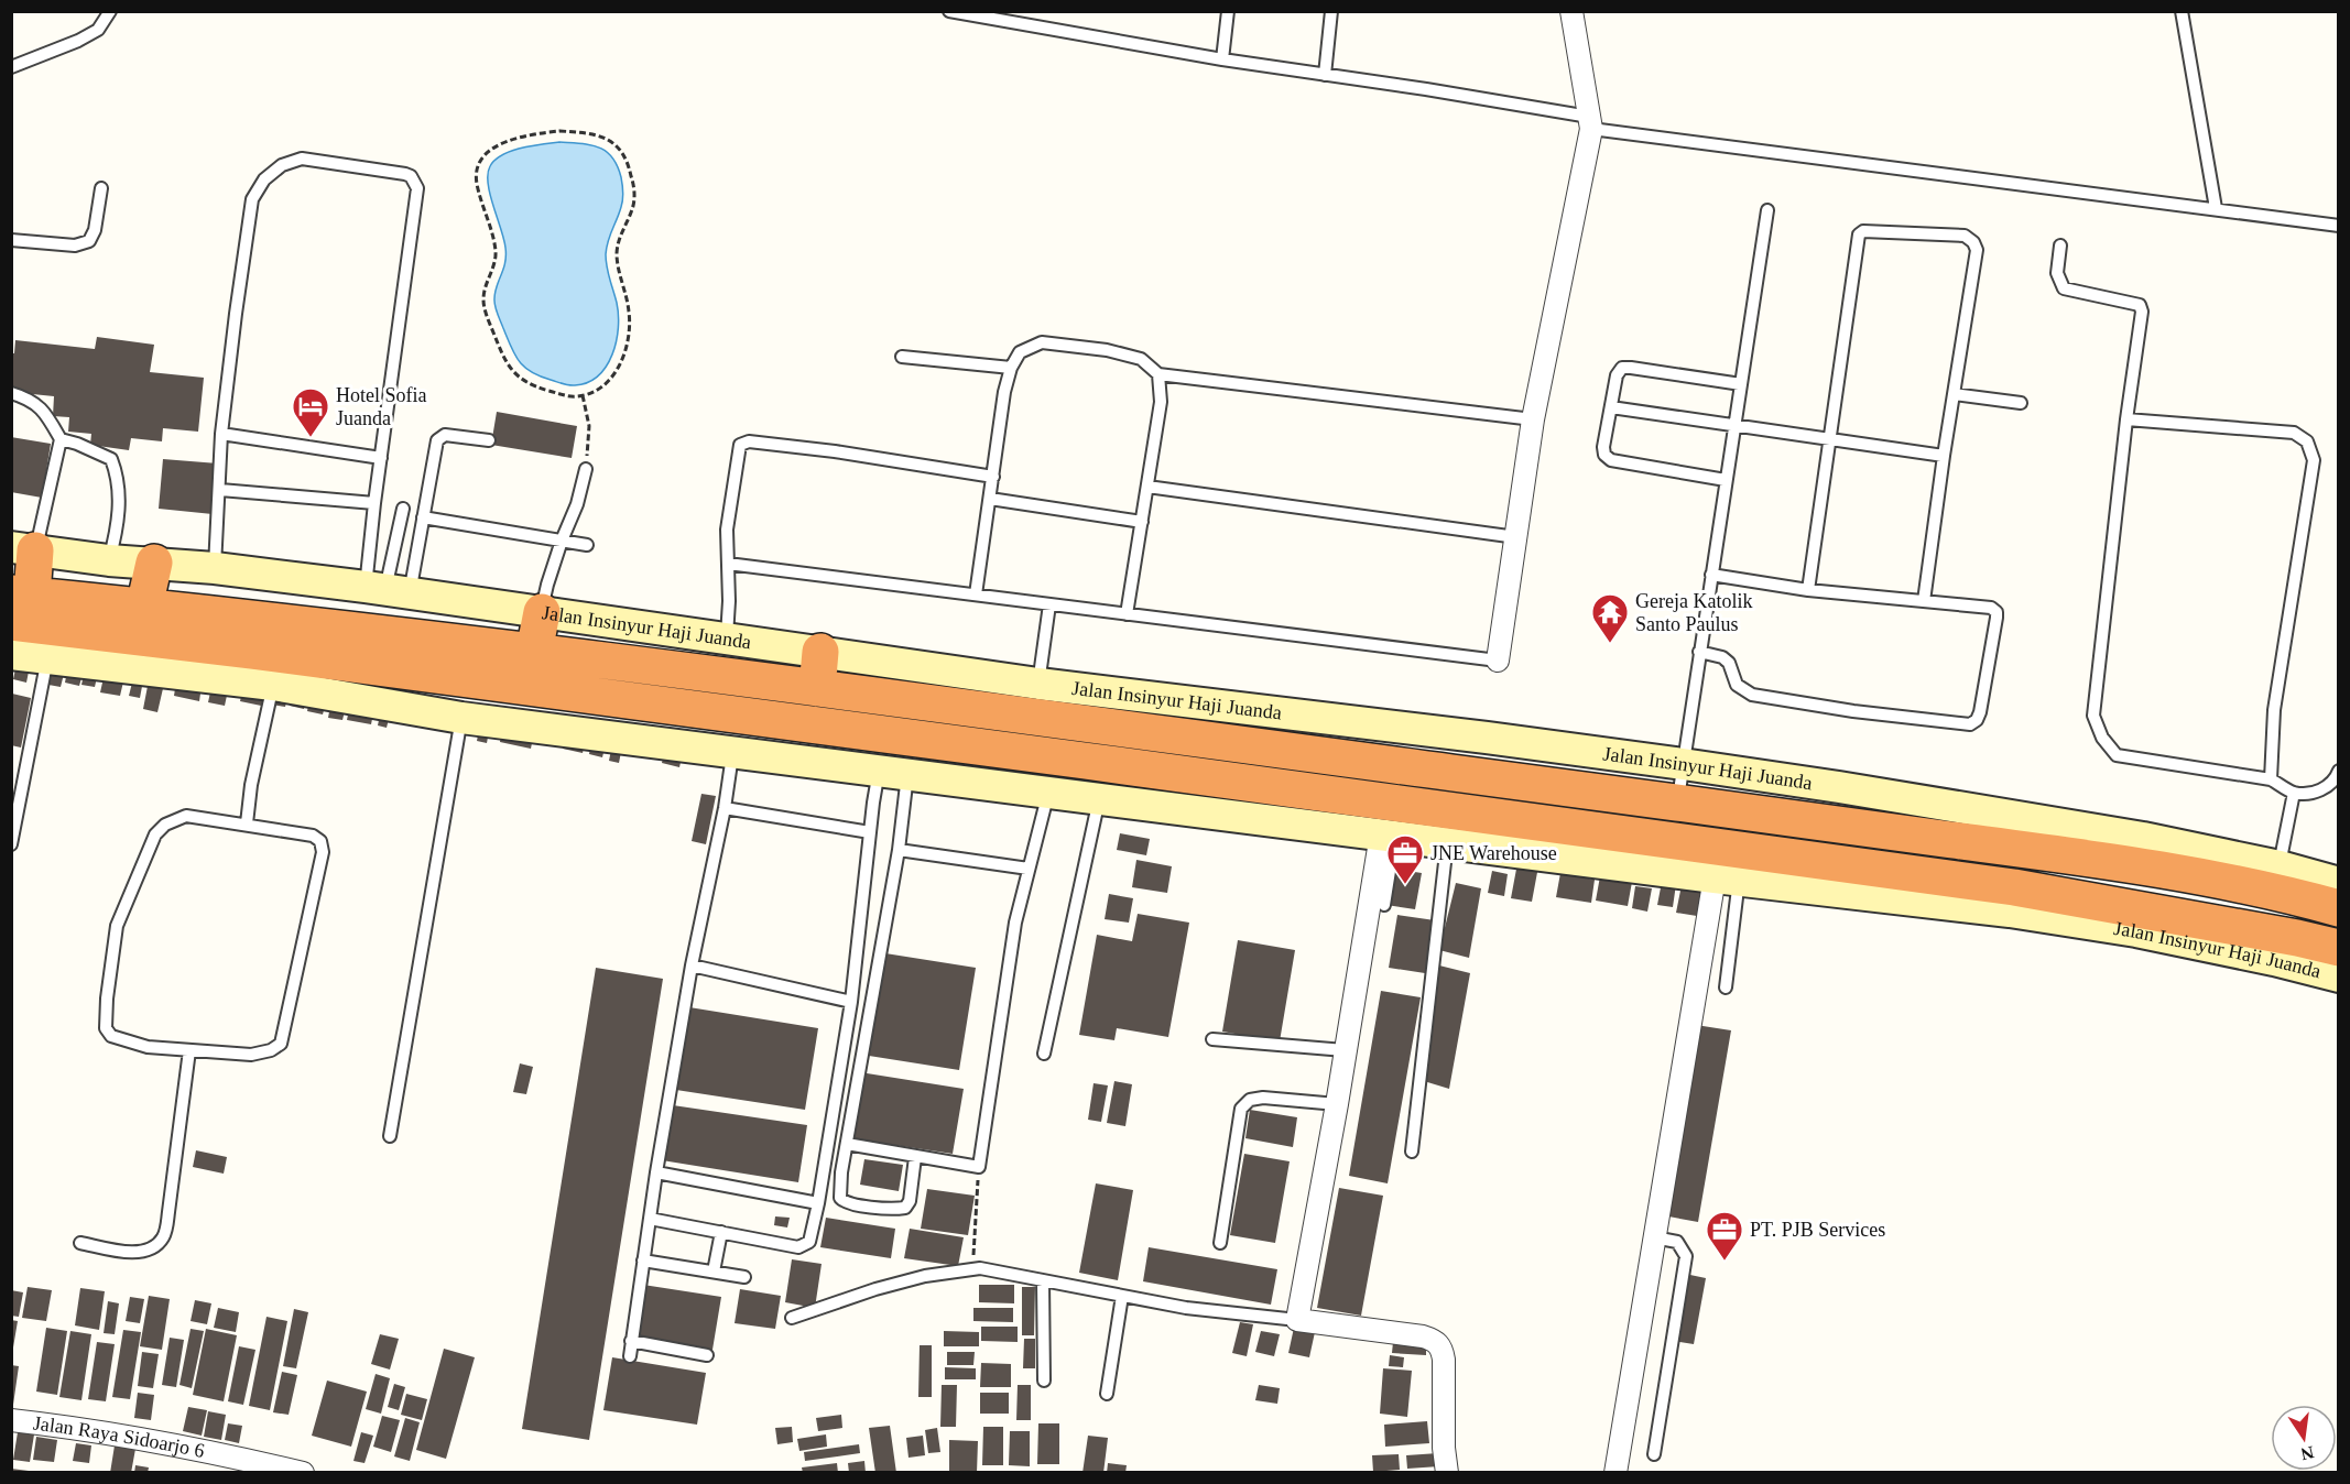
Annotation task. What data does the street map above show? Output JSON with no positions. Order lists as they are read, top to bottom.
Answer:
{
  "streets": {
    "highway": ["Jalan Insinyur Haji Juanda"],
    "street": ["Jalan Raya Sidoarjo 6"]
  },
  "places": {
    "hotel": ["Hotel Sofia Juanda"],
    "temple": ["Gereja Katolik Santo Paulus"],
    "office": ["JNE Warehouse", "PT. PJB Services"]
  },
  "north": "bottom"
}
